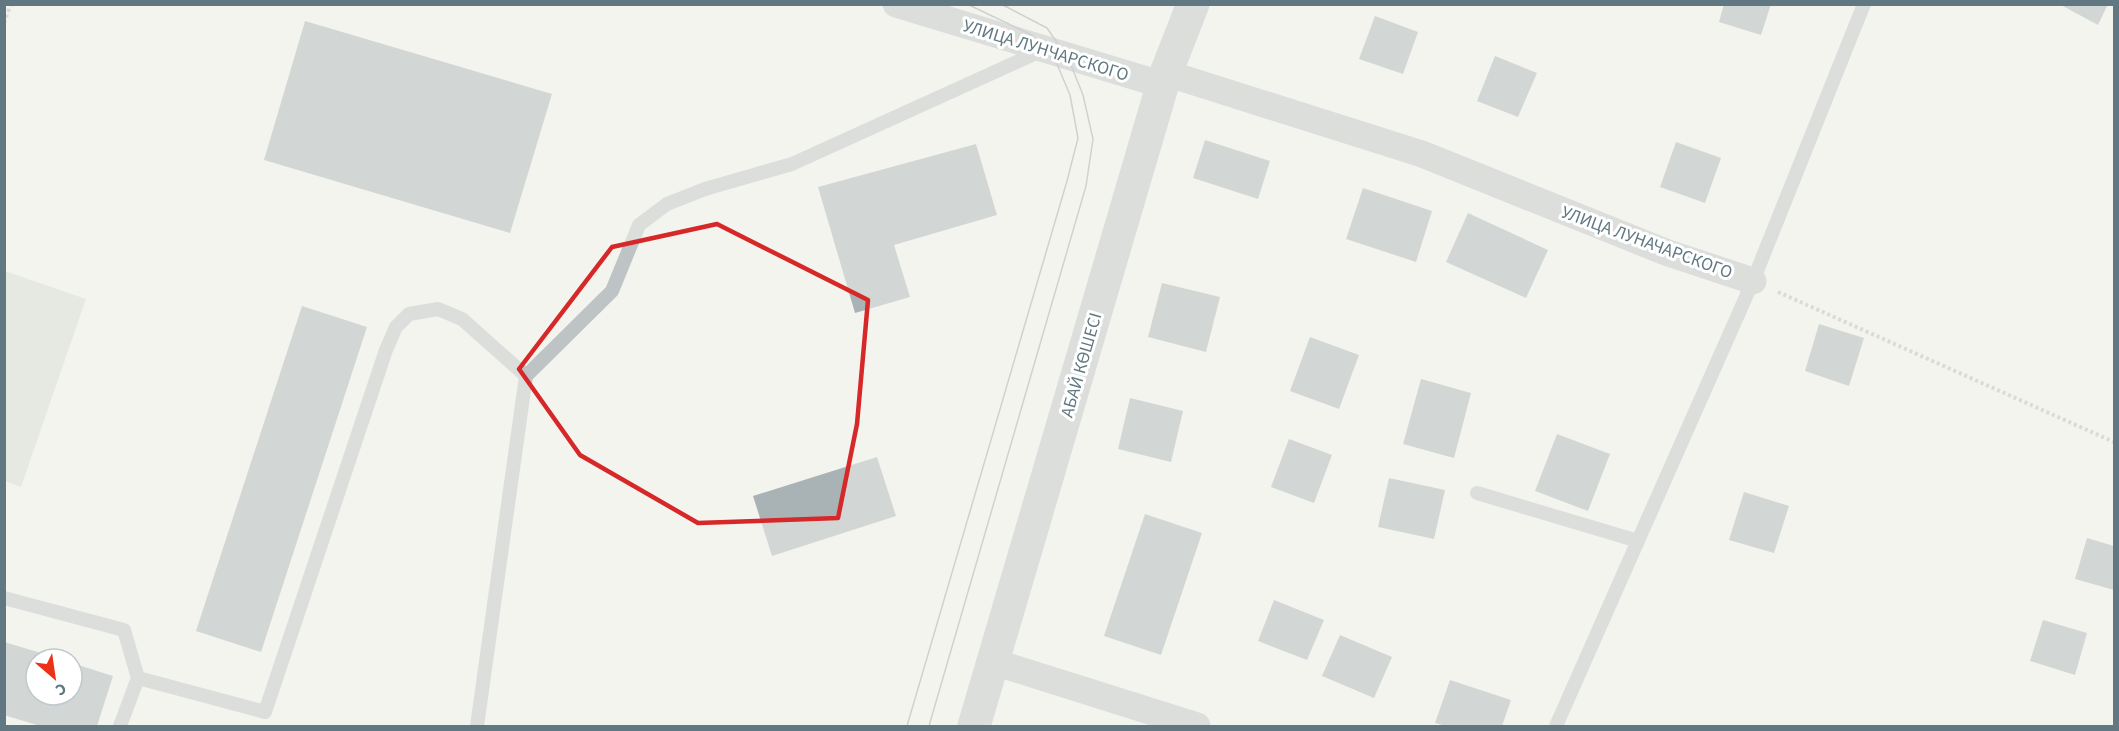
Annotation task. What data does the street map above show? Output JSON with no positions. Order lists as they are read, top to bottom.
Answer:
{
  "streets": {
    "street": ["УЛИЦА ЛУНЧАРСКОГО", "УЛИЦА ЛУНАЧАРСКОГО", "АБАЙ КӨШЕСІ"]
  },
  "crossings": [
    ["УЛИЦА ЛУНЧАРСКОГО", "УЛИЦА ЛУНАЧАРСКОГО"],
    ["УЛИЦА ЛУНЧАРСКОГО", "АБАЙ КӨШЕСІ"],
    ["УЛИЦА ЛУНАЧАРСКОГО", "АБАЙ КӨШЕСІ"]
  ],
  "north": "bottom right"
}
